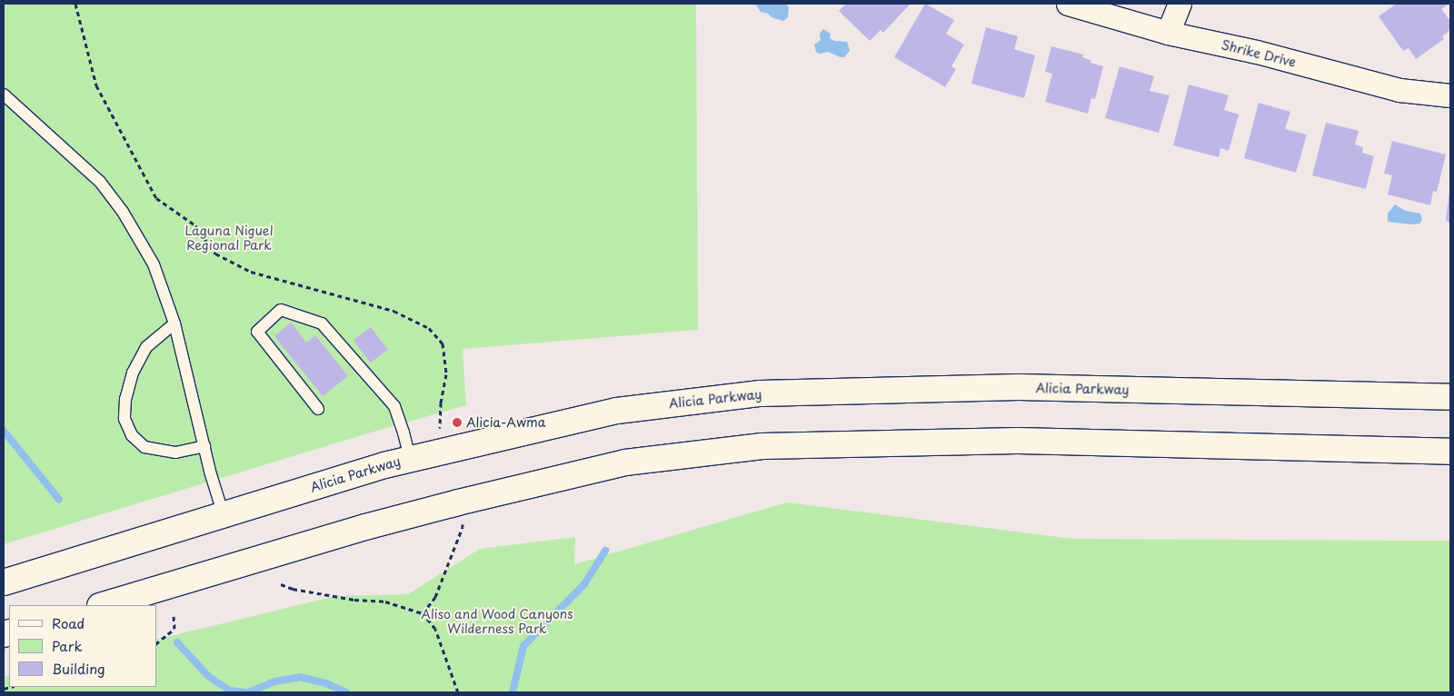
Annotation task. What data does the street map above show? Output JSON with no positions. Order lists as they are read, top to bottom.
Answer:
{
  "streets": {
    "main road": ["Alicia Parkway"],
    "street": ["Shrike Drive"]
  },
  "parks": ["Laguna Niguel Regional Park", "Aliso and Wood Canyons Wilderness Park"],
  "places": ["Alicia-Awma"],
  "legend": ["Road", "Park", "Building"]
}
